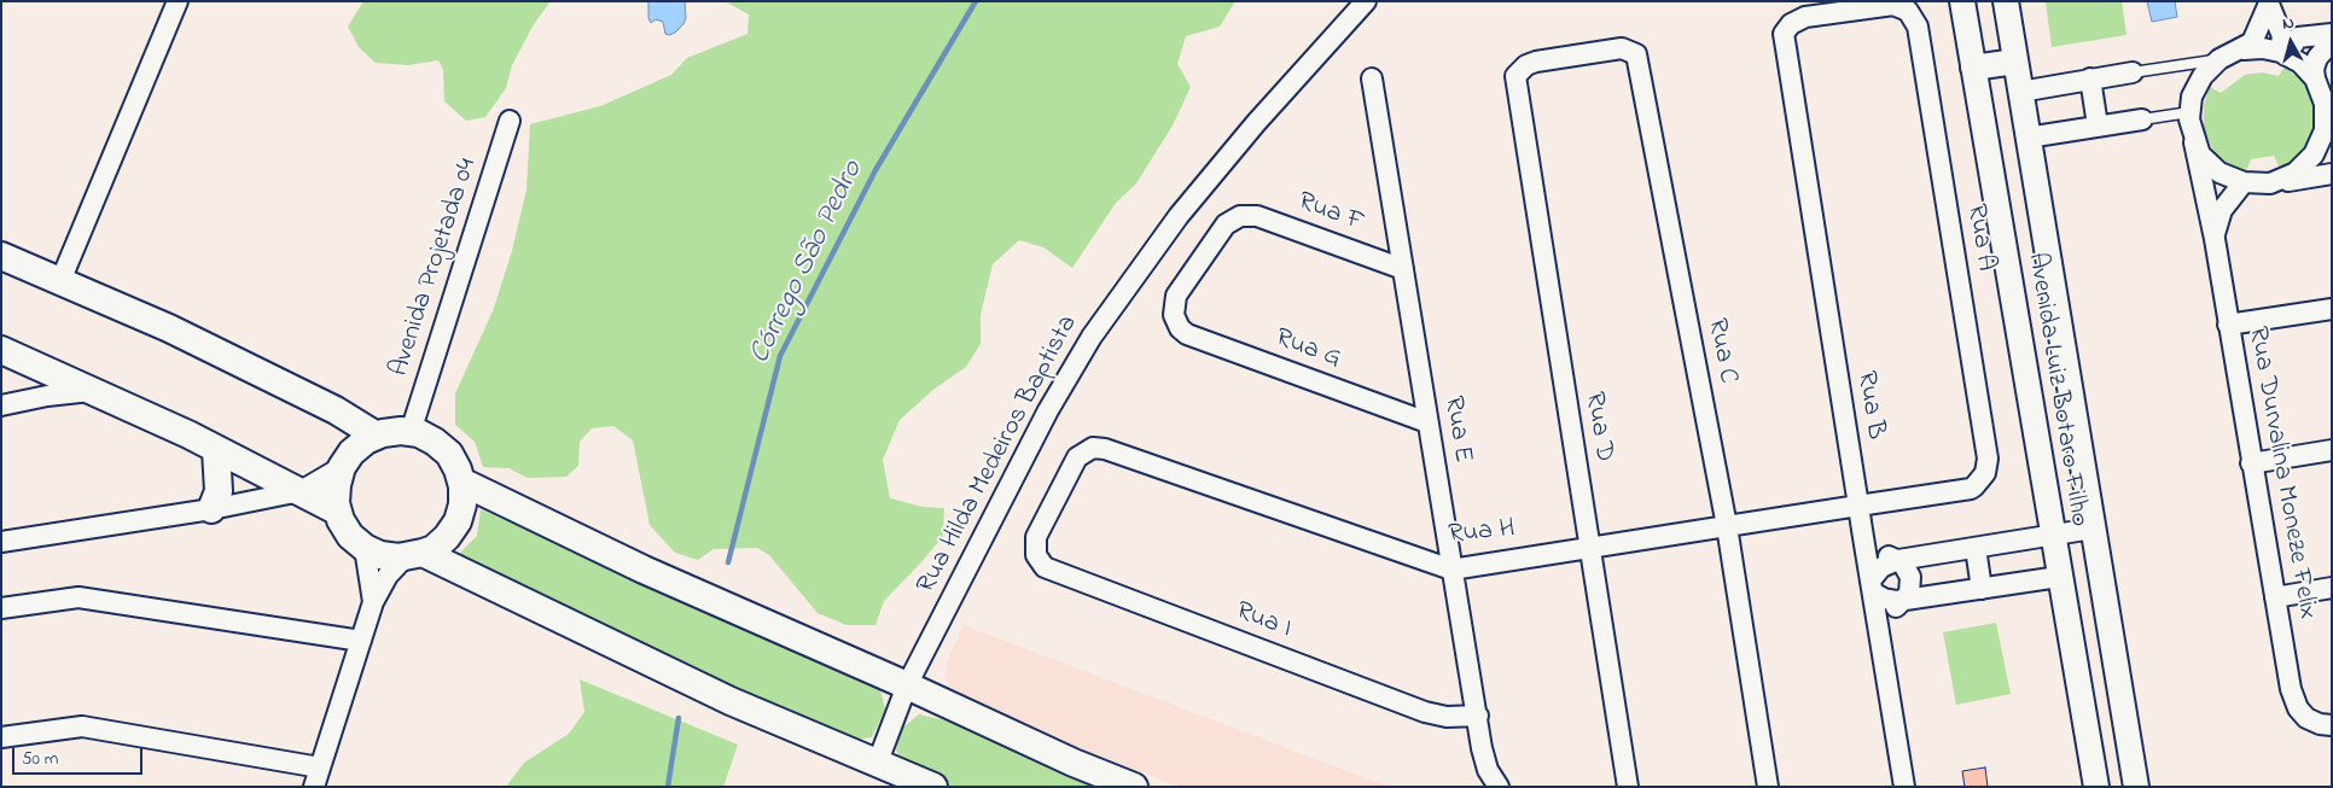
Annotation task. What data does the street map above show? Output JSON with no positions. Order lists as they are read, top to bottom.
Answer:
{
  "streets": {
    "street": [
      "Rua F",
      "Rua A",
      "Avenida Projetada 04",
      "Rua G",
      "Rua C",
      "Avenida Luiz Botaro Filho",
      "Rua B",
      "Rua D",
      "Rua E",
      "Rua Hilda Medeiros Baptista",
      "Rua Durvalina Moneze Felix",
      "Rua H",
      "Rua I"
    ]
  },
  "crossings": [
    ["Rua F", "Rua G"],
    ["Rua F", "Rua E"],
    ["Rua A", "Rua B"],
    ["Rua A", "Rua H"],
    ["Rua G", "Rua E"],
    ["Rua C", "Rua D"],
    ["Rua C", "Rua H"],
    ["Rua B", "Rua H"],
    ["Rua D", "Rua H"],
    ["Rua E", "Rua H"],
    ["Rua E", "Rua I"],
    ["Rua H", "Rua I"]
  ],
  "water": ["Córrego São Pedro"],
  "scale_bar": "50 m",
  "north": "top"
}
